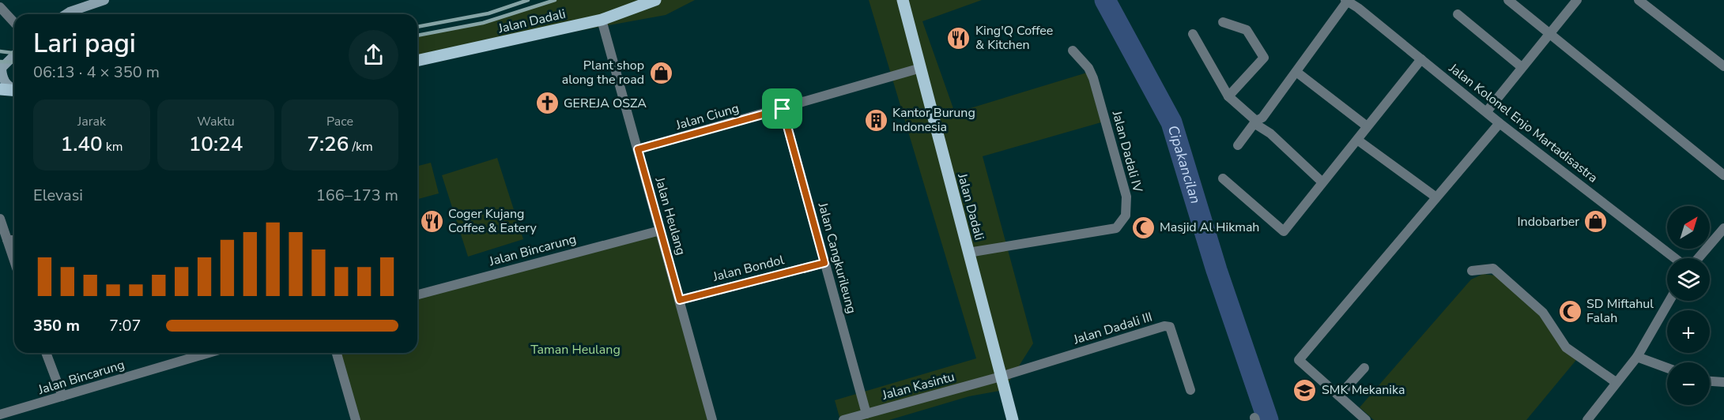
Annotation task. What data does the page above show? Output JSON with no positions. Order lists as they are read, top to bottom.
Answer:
{
  "streets": {
    "main road": ["Jalan Dadali"],
    "street": [
      "Jalan Ciung",
      "Jalan Kolonel Enjo Martadisastra",
      "Jalan Dadali IV",
      "Jalan Heulang",
      "Jalan Bincarung",
      "Jalan Cangkurileung",
      "Jalan Bondol",
      "Jalan Dadali III",
      "Jalan Kasintu"
    ]
  },
  "crossings": [
    ["Jalan Dadali", "Jalan Ciung"],
    ["Jalan Dadali", "Jalan Dadali IV"],
    ["Jalan Dadali", "Jalan Heulang"],
    ["Jalan Dadali", "Jalan Dadali III"],
    ["Jalan Dadali", "Jalan Kasintu"],
    ["Jalan Ciung", "Jalan Heulang"],
    ["Jalan Ciung", "Jalan Cangkurileung"],
    ["Jalan Heulang", "Jalan Bincarung"],
    ["Jalan Heulang", "Jalan Bondol"],
    ["Jalan Cangkurileung", "Jalan Bondol"],
    ["Jalan Cangkurileung", "Jalan Kasintu"],
    ["Jalan Dadali III", "Jalan Kasintu"]
  ],
  "water": ["Cipakancilan"],
  "parks": ["Taman Heulang"],
  "places": {
    "restaurant": ["King'Q Coffee & Kitchen", "Coger Kujang Coffee & Eatery"],
    "shop": ["Plant shop along the road", "Indobarber"],
    "church": ["GEREJA OSZA"],
    "building": ["Kantor Burung Indonesia"],
    "mosque": ["Masjid Al Hikmah", "SD Miftahul Falah"],
    "school or university": ["SMK Mekanika"]
  },
  "north": "top right",
  "page": {
    "heading": ["Lari pagi", "06:13 · 4 × 350 m"],
    "stats": [
      ["Jarak", "1.40 km"],
      ["Waktu", "10:24"],
      ["Pace", "7:26 /km"]
    ],
    "chart": ["Elevasi", "166–173 m"],
    "map_buttons": ["+", "−"],
    "list": [
      {
        "name": "350 m",
        "note": "7:07"
      }
    ]
  }
}
